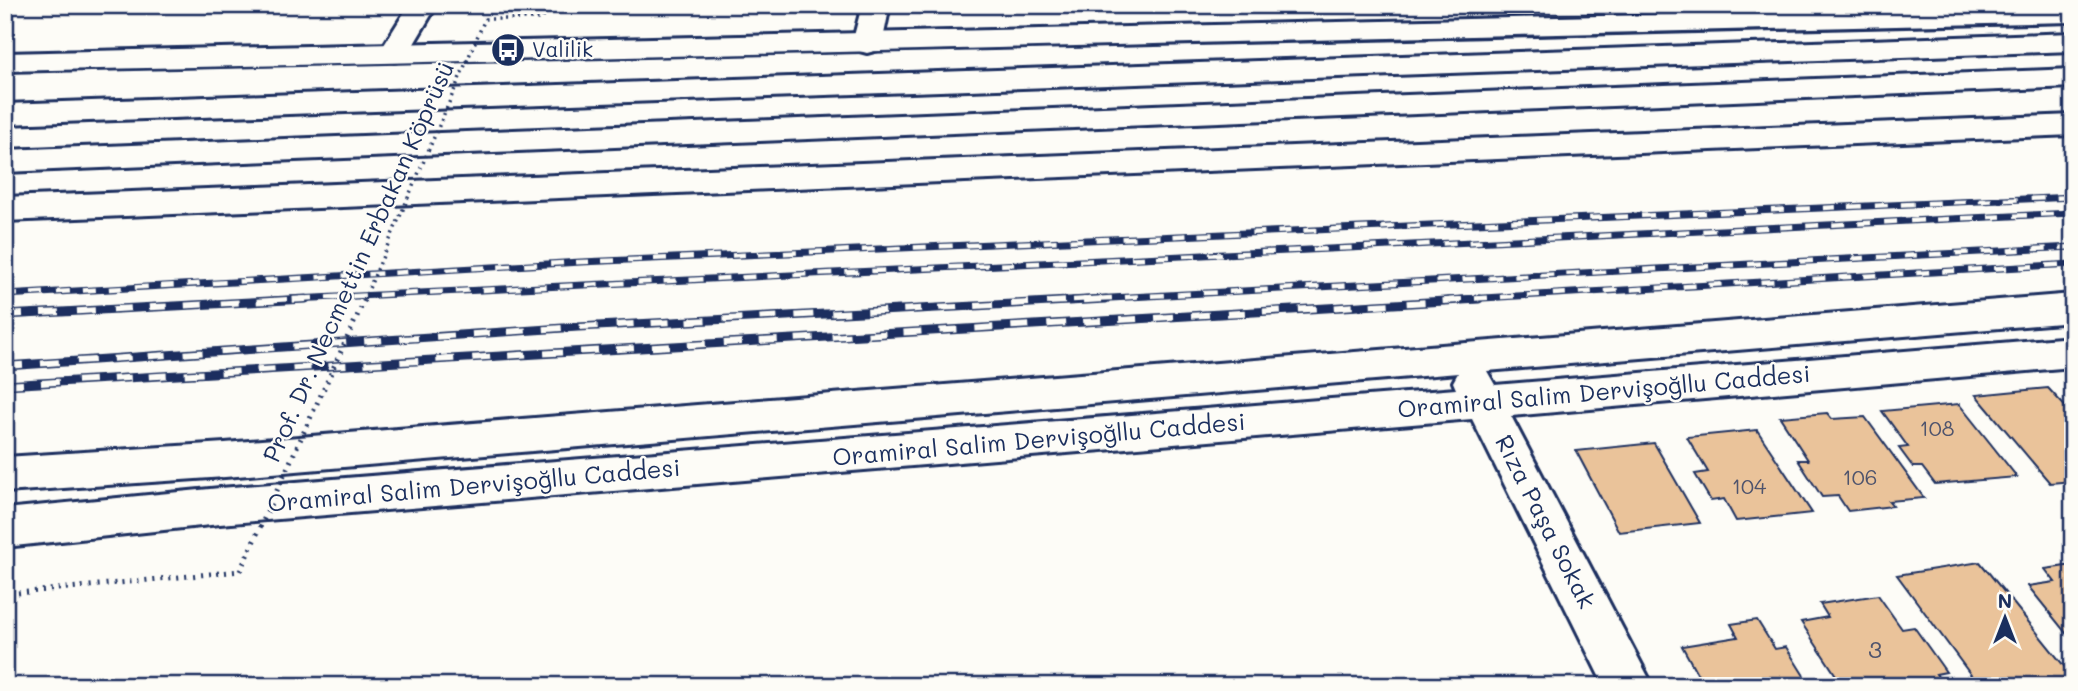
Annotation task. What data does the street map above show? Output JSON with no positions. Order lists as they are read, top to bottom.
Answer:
{
  "streets": {
    "main road": ["Oramiral Salim Dervişoğllu Caddesi", "Rıza Paşa Sokak"],
    "path": ["Prof. Dr. Necmettin Erbakan Köprüsü"]
  },
  "crossings": [
    ["Oramiral Salim Dervişoğllu Caddesi", "Rıza Paşa Sokak"]
  ],
  "places": {
    "bus stop": ["Valilik"]
  },
  "house_numbers": [
    "108",
    "106",
    "104",
    "3"
  ],
  "north": "top"
}
